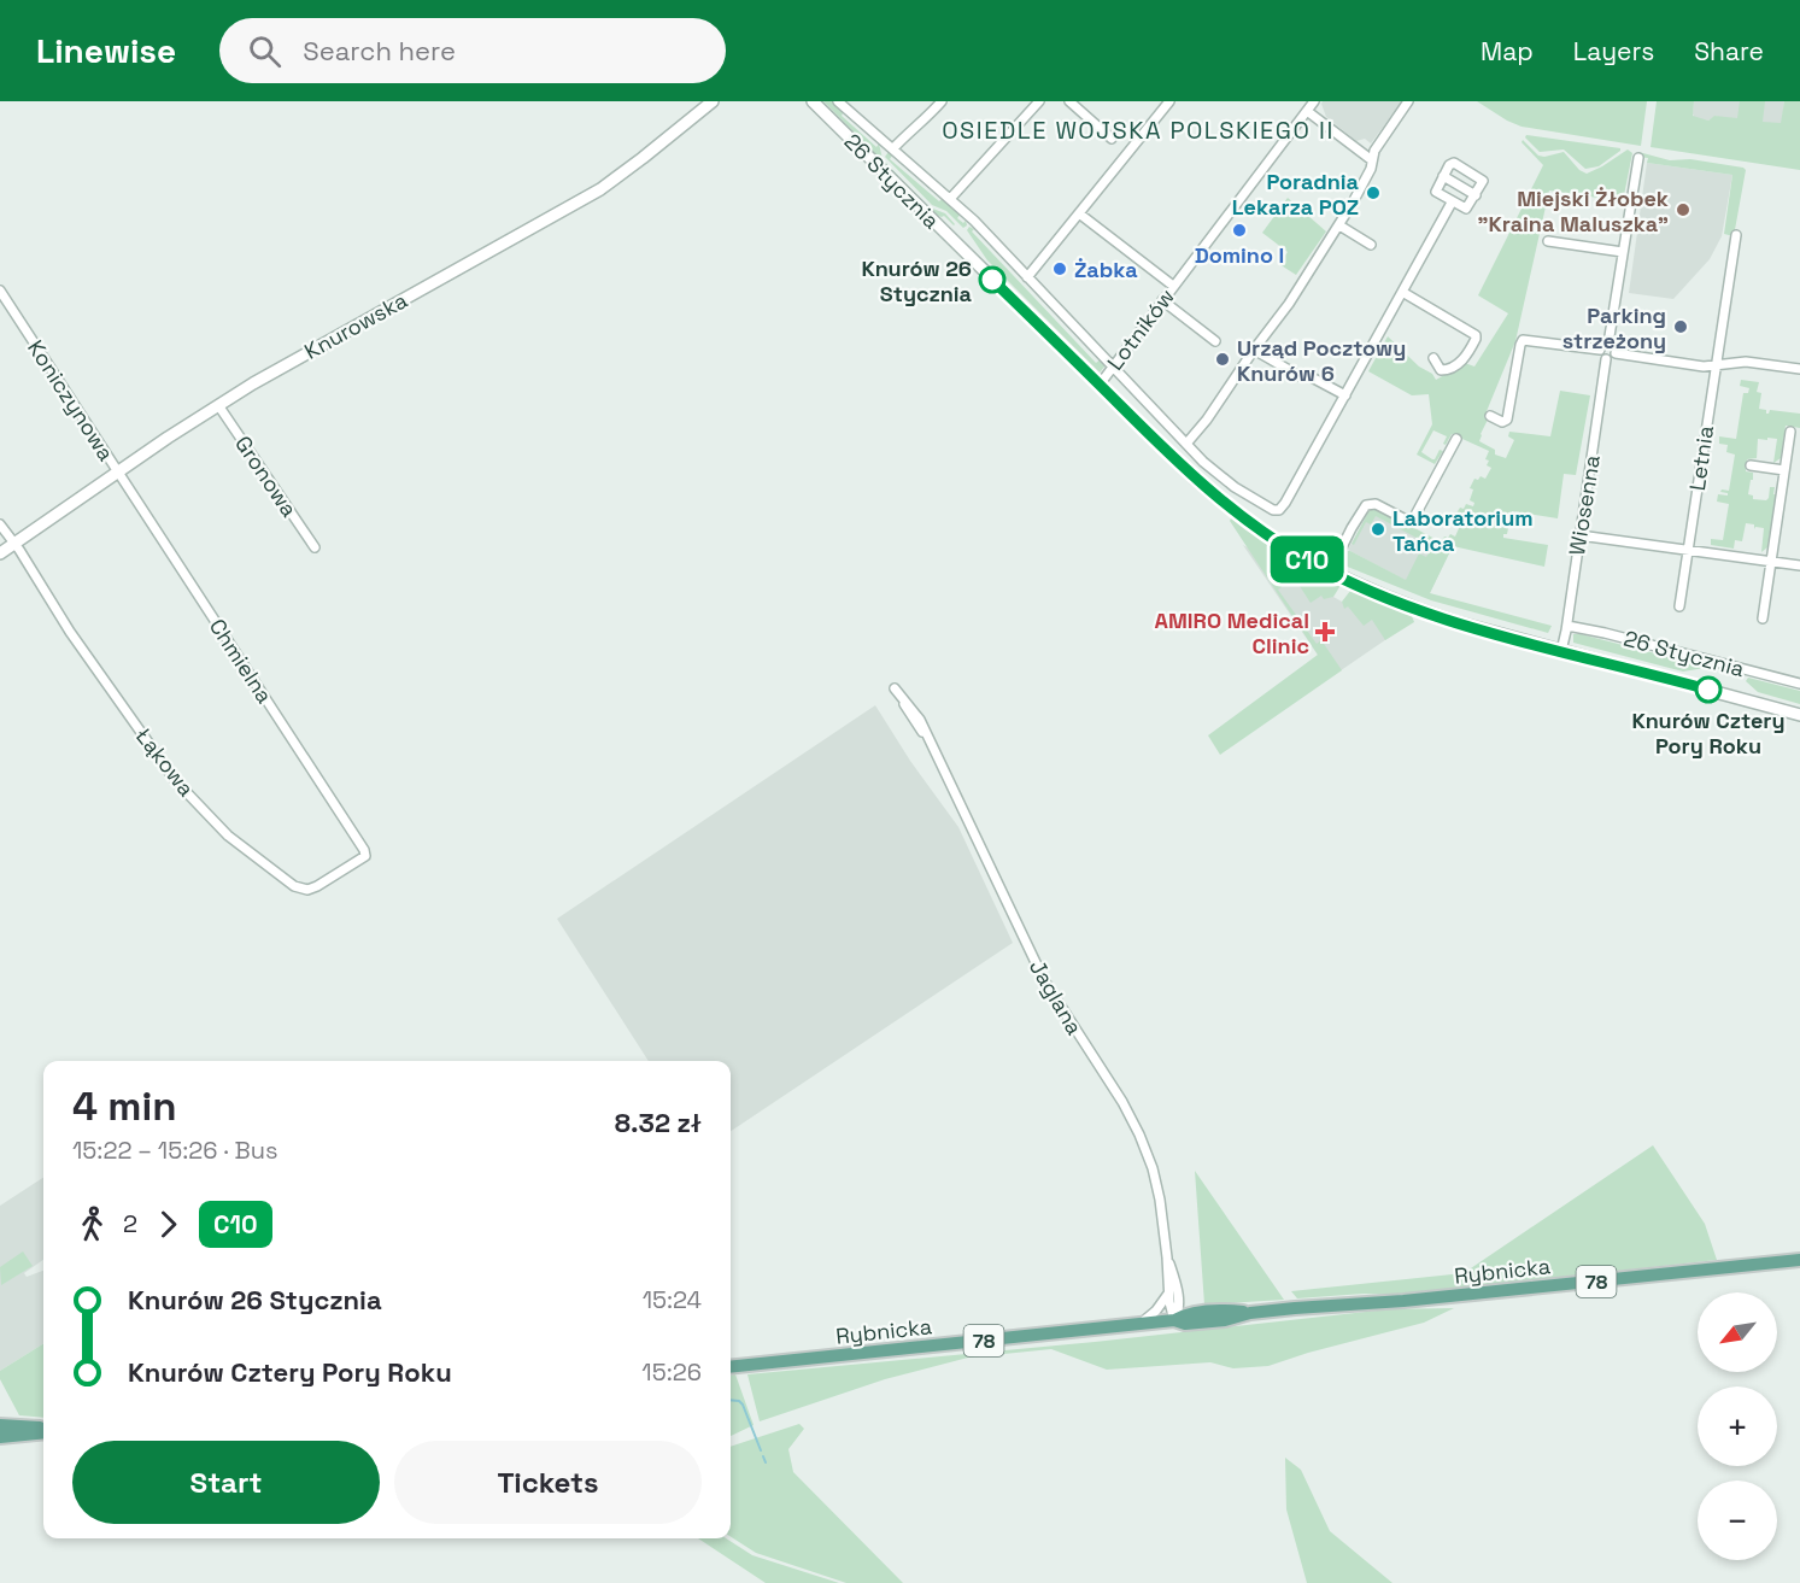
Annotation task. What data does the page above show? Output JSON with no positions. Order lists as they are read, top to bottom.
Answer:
{
  "streets": {
    "main road": ["Rybnicka", "78"],
    "street": [
      "26 Stycznia",
      "Knurowska",
      "Lotników",
      "Koniczynowa",
      "Letnia",
      "Gronowa",
      "Wiosenna",
      "Chmielna",
      "Łąkowa",
      "Jaglana"
    ]
  },
  "crossings": [
    ["26 Stycznia", "Lotników"],
    ["26 Stycznia", "Wiosenna"],
    ["Knurowska", "Koniczynowa"],
    ["Knurowska", "Gronowa"],
    ["Knurowska", "Chmielna"],
    ["Knurowska", "Łąkowa"],
    ["Koniczynowa", "Chmielna"],
    ["Chmielna", "Łąkowa"],
    ["Jaglana", "Rybnicka"]
  ],
  "districts": ["OSIEDLE WOJSKA POLSKIEGO II"],
  "places": {
    "other": [
      "Poradnia Lekarza POZ",
      "Miejski Żłobek \"Kraina Maluszka\"",
      "Domino I",
      "Żabka",
      "Knurów 26 Stycznia",
      "Parking strzeżony",
      "Urząd Pocztowy Knurów 6",
      "Laboratorium Tańca",
      "Knurów Cztery Pory Roku"
    ],
    "health": ["AMIRO Medical Clinic"]
  },
  "lines": ["bus line C10"],
  "north": "bottom left",
  "page": {
    "header": "Linewise",
    "search": "Search here",
    "nav": ["Map", "Layers", "Share"],
    "on_map": "C10",
    "heading": ["4 min", "15:22 – 15:26 · Bus", "8.32 zł"],
    "legs": ["2", "C10"],
    "list": [
      {
        "name": "Knurów 26 Stycznia",
        "value": "15:24"
      },
      {
        "name": "Knurów Cztery Pory Roku",
        "value": "15:26"
      }
    ],
    "map_buttons": ["+", "−"],
    "buttons": ["Start", "Tickets"]
  }
}
